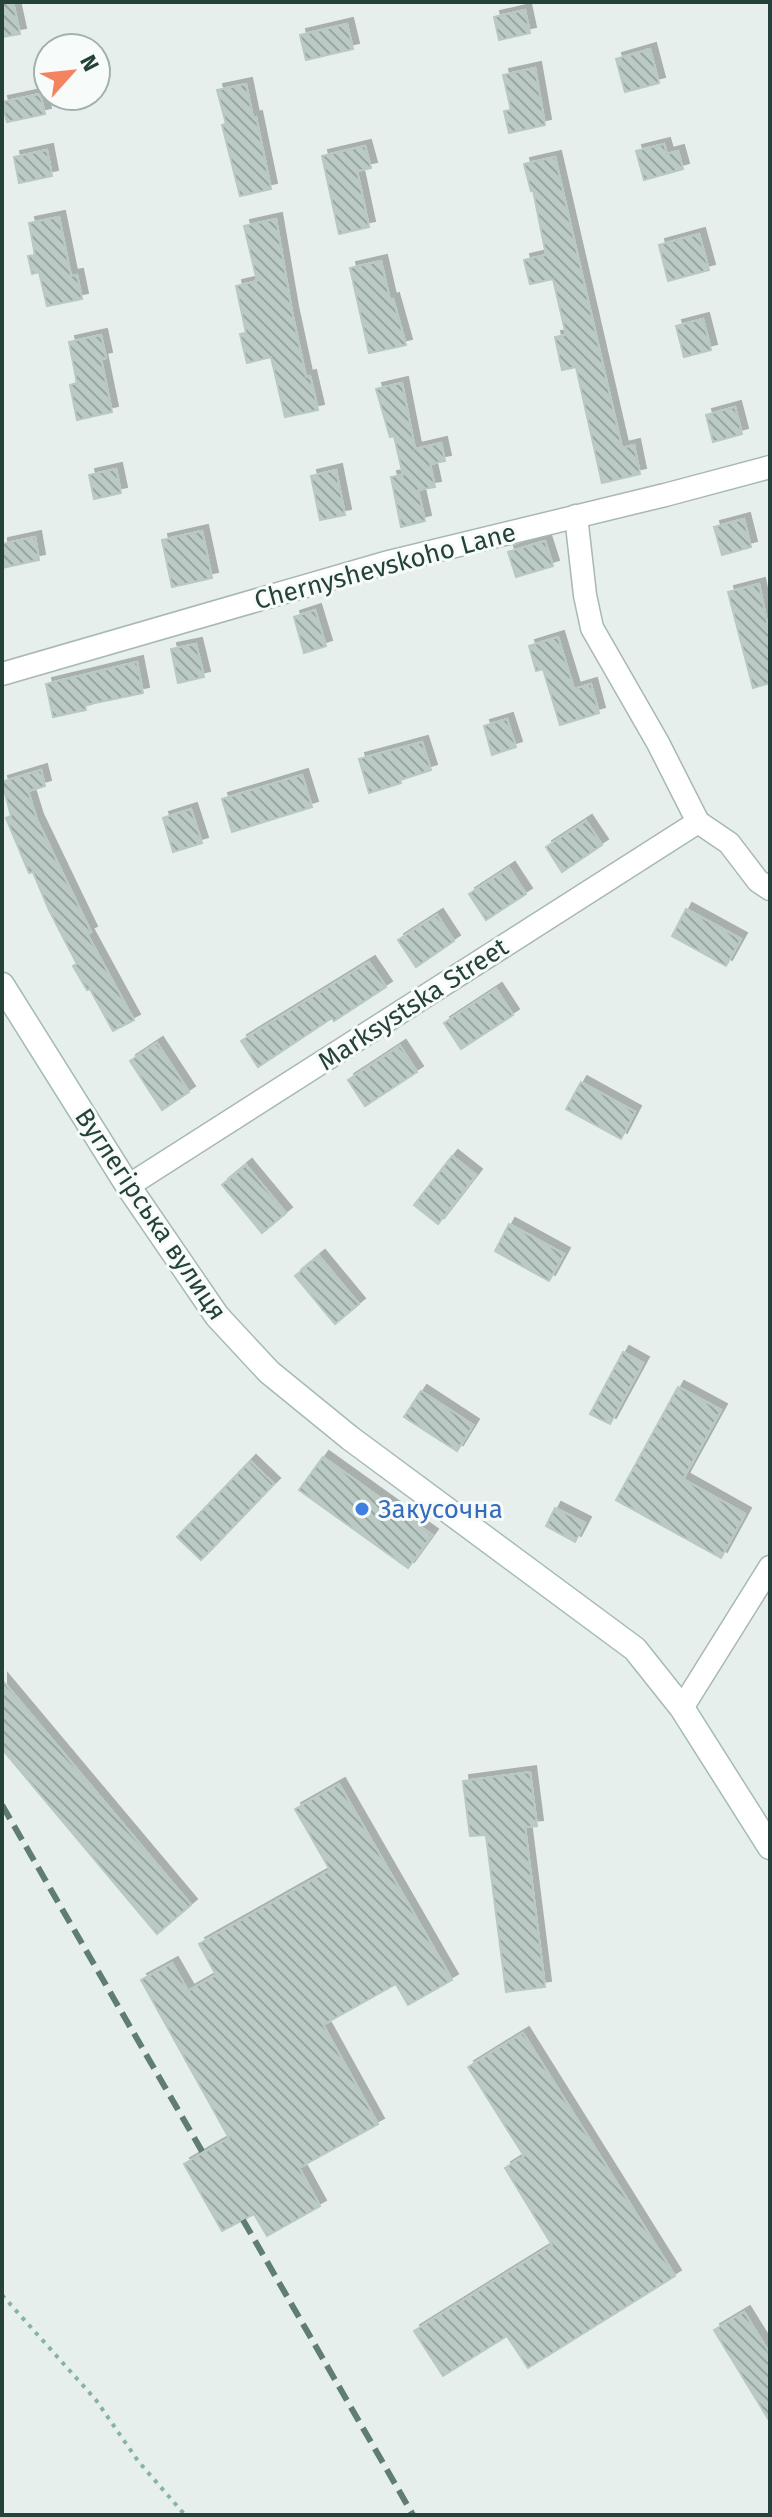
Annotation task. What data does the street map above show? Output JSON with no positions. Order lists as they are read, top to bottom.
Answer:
{
  "streets": {
    "street": ["Chernyshevskoho Lane", "Marksystska Street", "Вуглегірська вулиця"]
  },
  "crossings": [
    ["Marksystska Street", "Вуглегірська вулиця"]
  ],
  "places": ["Закусочна"],
  "north": "top right"
}
